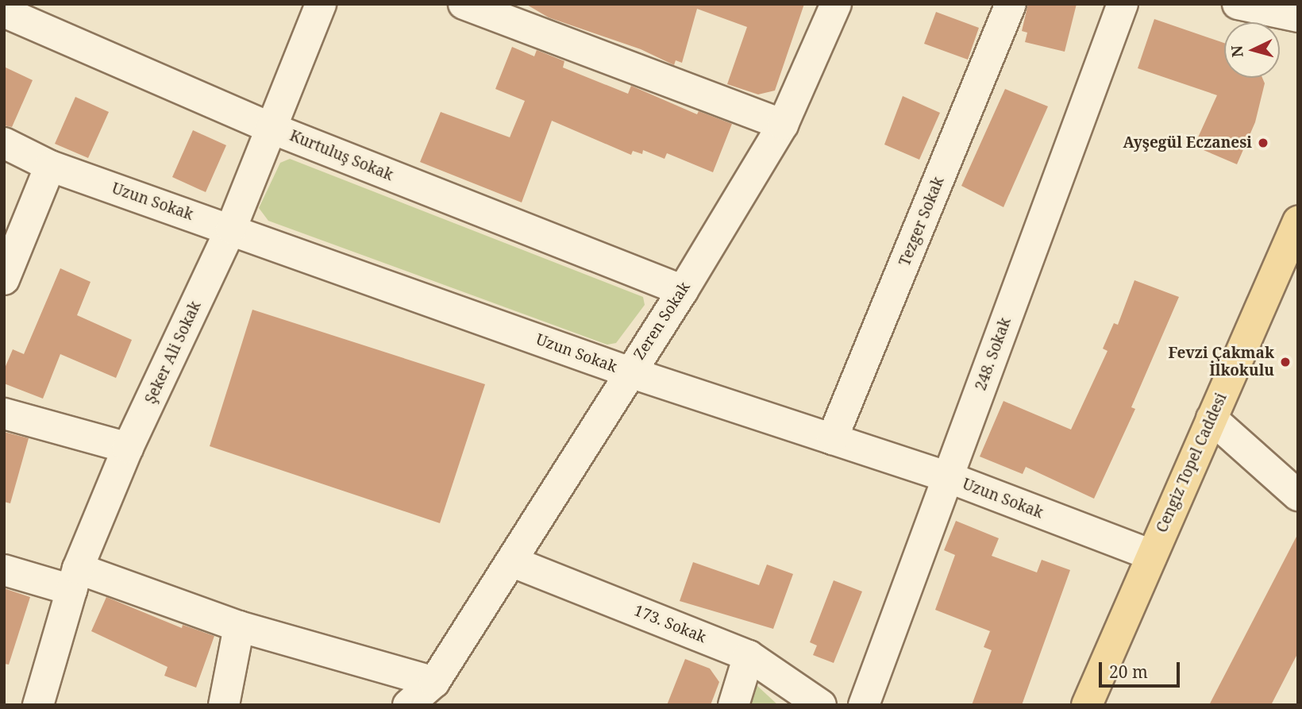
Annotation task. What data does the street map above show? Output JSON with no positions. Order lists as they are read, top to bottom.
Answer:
{
  "streets": {
    "main road": ["Cengiz Topel Caddesi"],
    "street": [
      "Kurtuluş Sokak",
      "Uzun Sokak",
      "Tezger Sokak",
      "Zeren Sokak",
      "Şeker Ali Sokak",
      "248. Sokak",
      "173. Sokak"
    ]
  },
  "crossings": [
    ["Kurtuluş Sokak", "Zeren Sokak"],
    ["Kurtuluş Sokak", "Şeker Ali Sokak"],
    ["Uzun Sokak", "Tezger Sokak"],
    ["Uzun Sokak", "Zeren Sokak"],
    ["Uzun Sokak", "Şeker Ali Sokak"],
    ["Uzun Sokak", "248. Sokak"],
    ["Uzun Sokak", "Cengiz Topel Caddesi"],
    ["Zeren Sokak", "173. Sokak"]
  ],
  "places": ["Ayşegül Eczanesi", "Fevzi Çakmak İlkokulu"],
  "scale_bar": "20 m",
  "north": "left"
}
